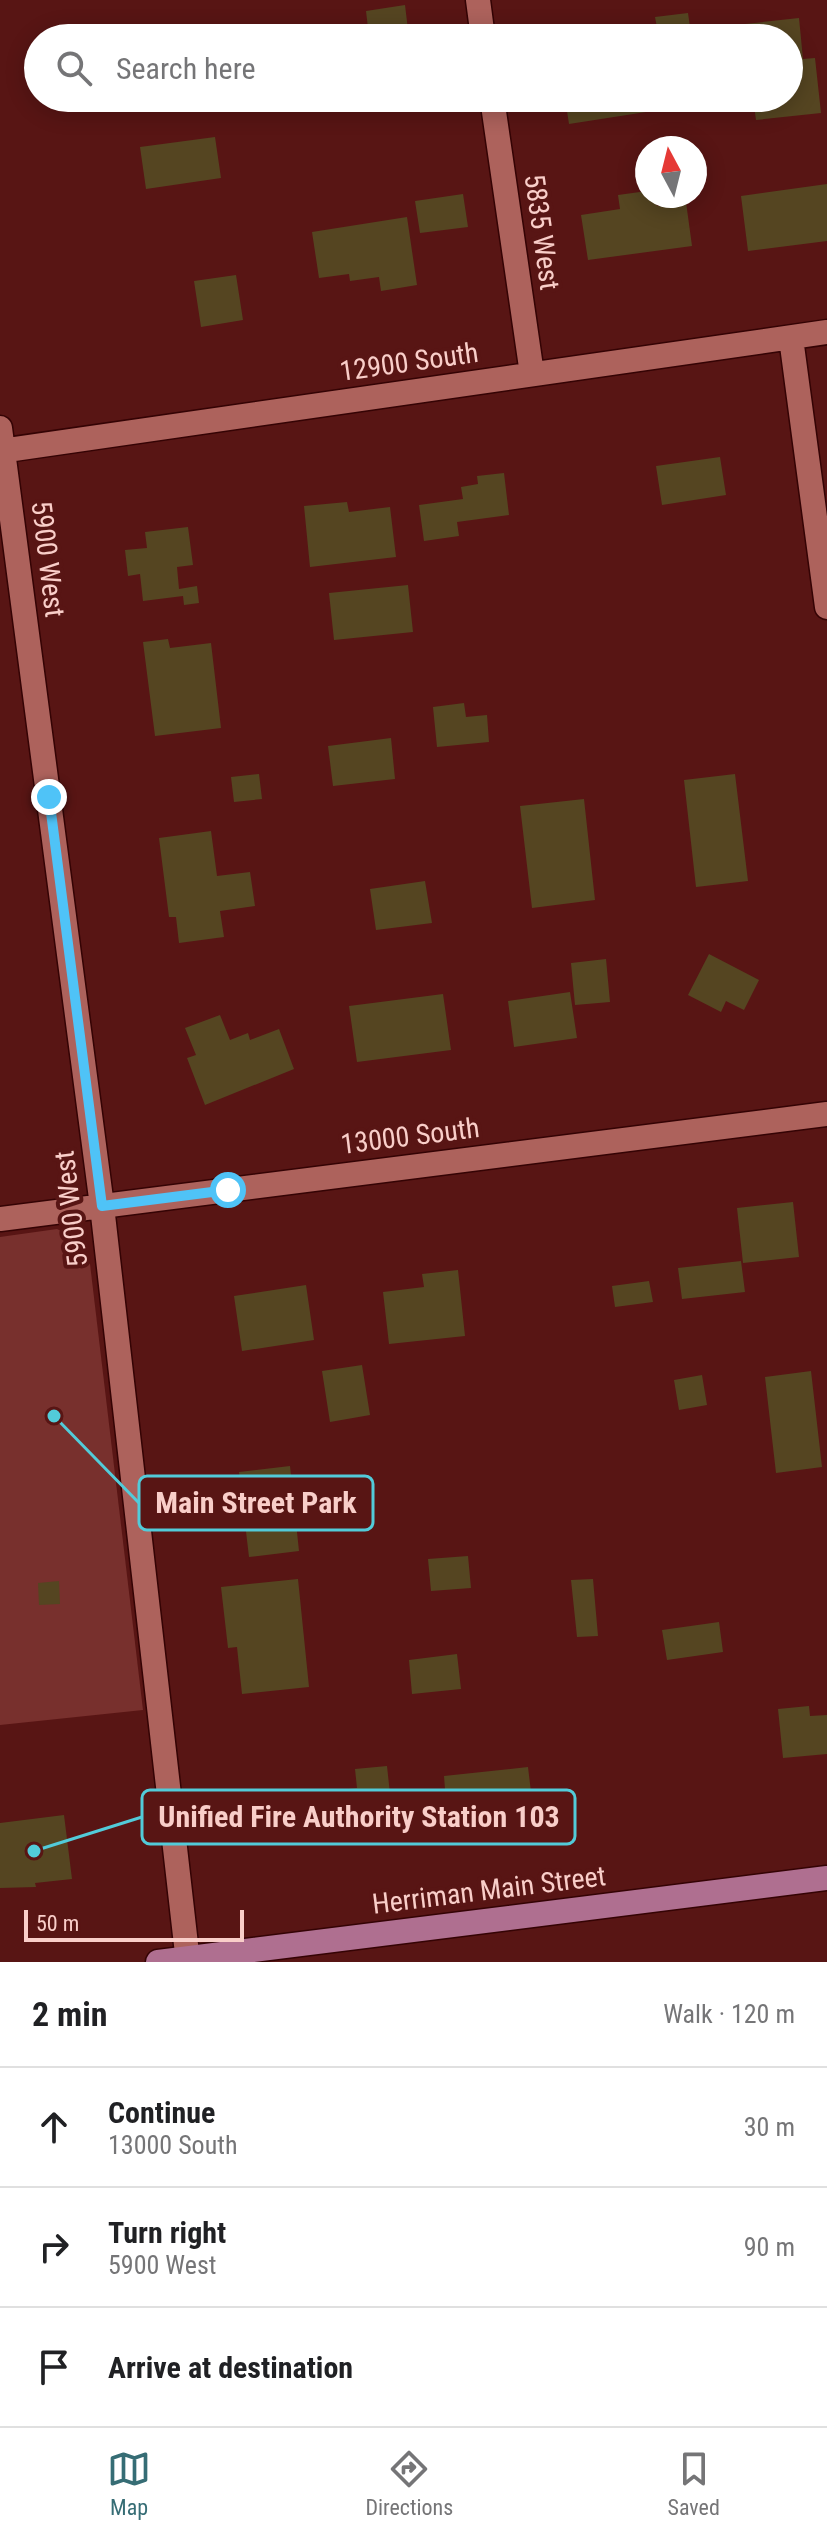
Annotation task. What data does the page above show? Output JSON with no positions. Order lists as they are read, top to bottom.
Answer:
{
  "streets": {
    "main road": ["Herriman Main Street"],
    "street": [
      "5835 West",
      "12900 South",
      "5900 West",
      "13000 South"
    ]
  },
  "crossings": [
    ["5835 West", "12900 South"],
    ["12900 South", "5900 West"],
    ["5900 West", "13000 South"],
    ["5900 West", "Herriman Main Street"]
  ],
  "places": ["Main Street Park", "Unified Fire Authority Station 103"],
  "scale_bar": "50 m",
  "north": "top",
  "page": {
    "search": "Search here",
    "scale": "50 m",
    "heading": ["2 min", "Walk · 120 m"],
    "list": [
      ["Continue", "13000 South", "30 m"],
      ["Turn right", "5900 West", "90 m"],
      "Arrive at destination"
    ],
    "nav": ["Map", "Directions", "Saved"]
  }
}
